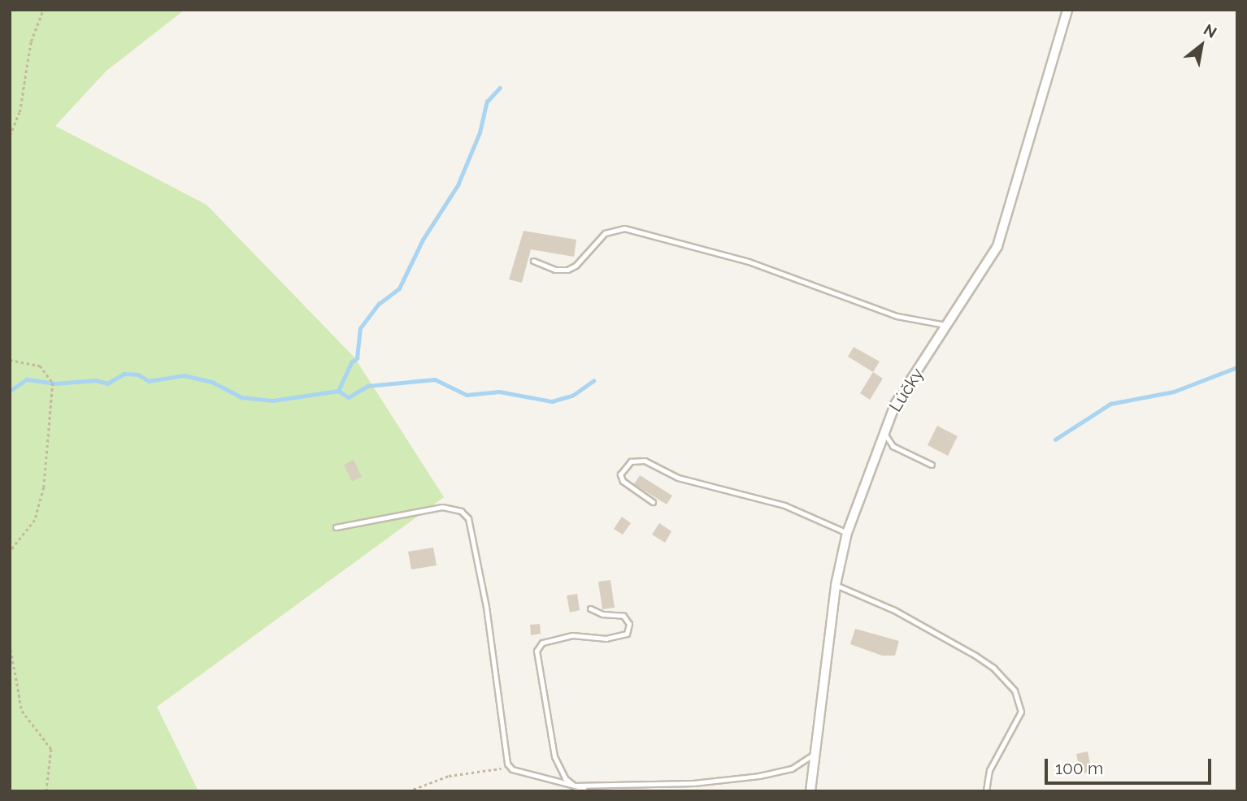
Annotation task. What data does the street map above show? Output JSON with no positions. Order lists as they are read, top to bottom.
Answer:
{
  "streets": {
    "street": ["Lúčky"]
  },
  "scale_bar": "100 m",
  "north": "top right"
}
